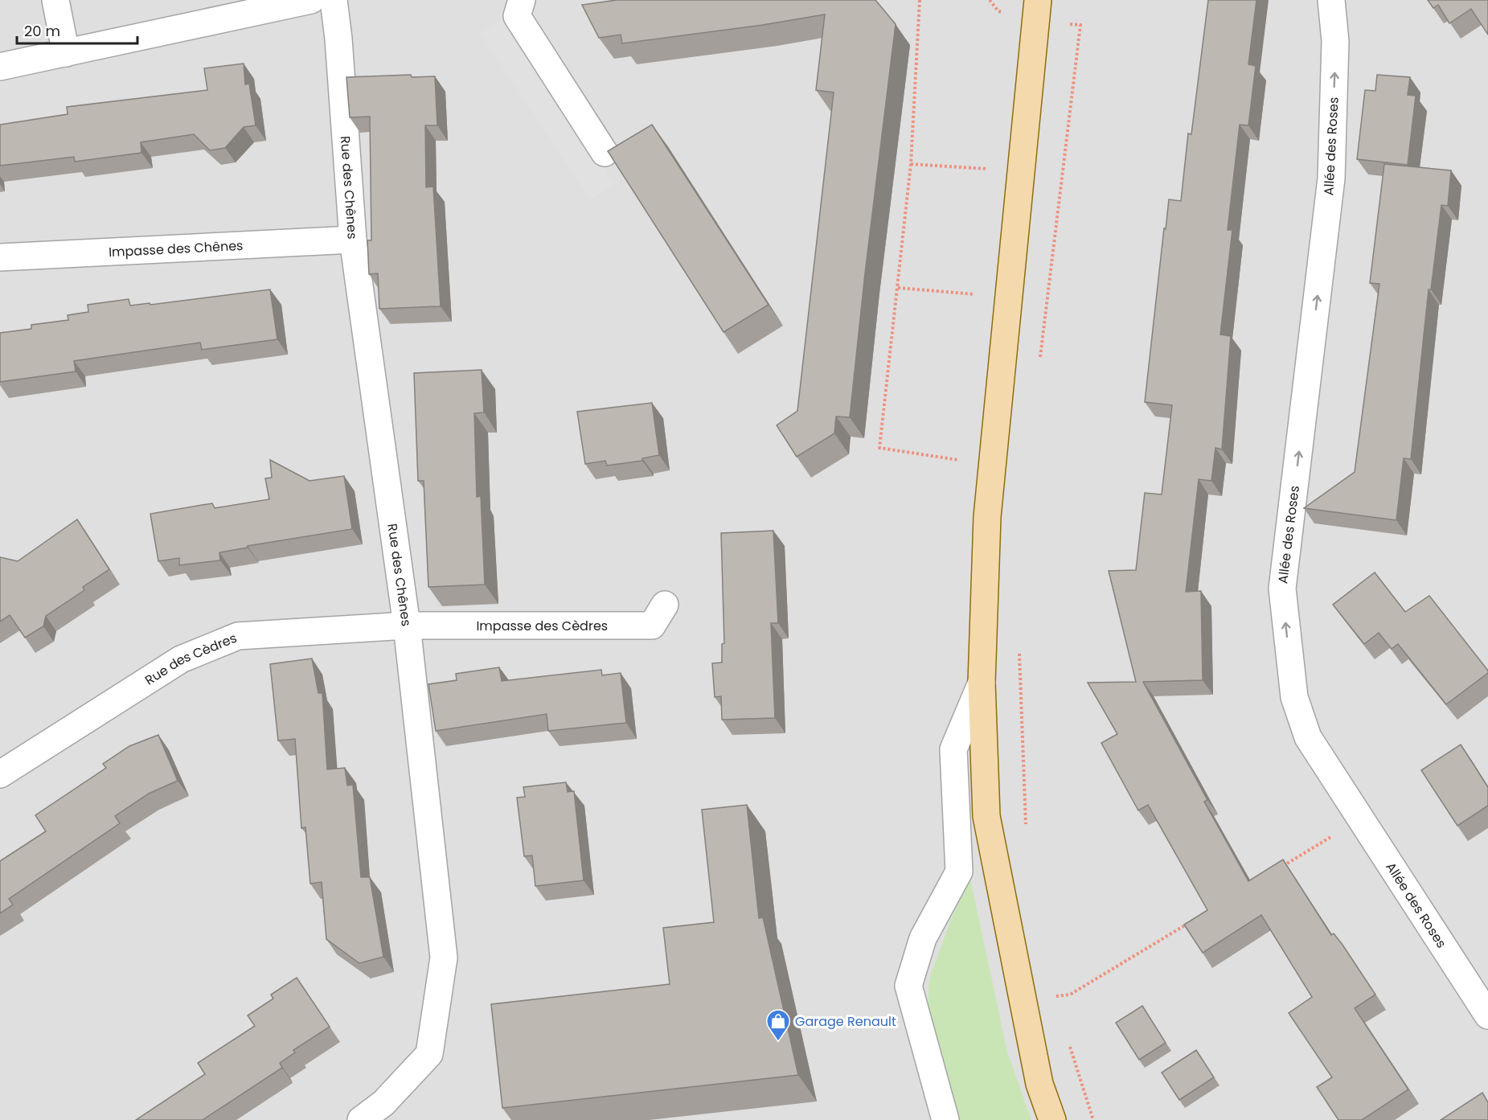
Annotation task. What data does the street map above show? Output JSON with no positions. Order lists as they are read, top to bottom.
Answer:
{
  "streets": {
    "street": [
      "Allée des Roses",
      "Rue des Chênes",
      "Impasse des Chênes",
      "Impasse des Cèdres",
      "Rue des Cèdres"
    ]
  },
  "crossings": [
    ["Rue des Chênes", "Impasse des Chênes"],
    ["Rue des Chênes", "Impasse des Cèdres"],
    ["Rue des Chênes", "Rue des Cèdres"],
    ["Impasse des Cèdres", "Rue des Cèdres"]
  ],
  "one_way": ["Allée des Roses"],
  "places": {
    "shop": ["Garage Renault"]
  },
  "scale_bar": "20 m"
}
